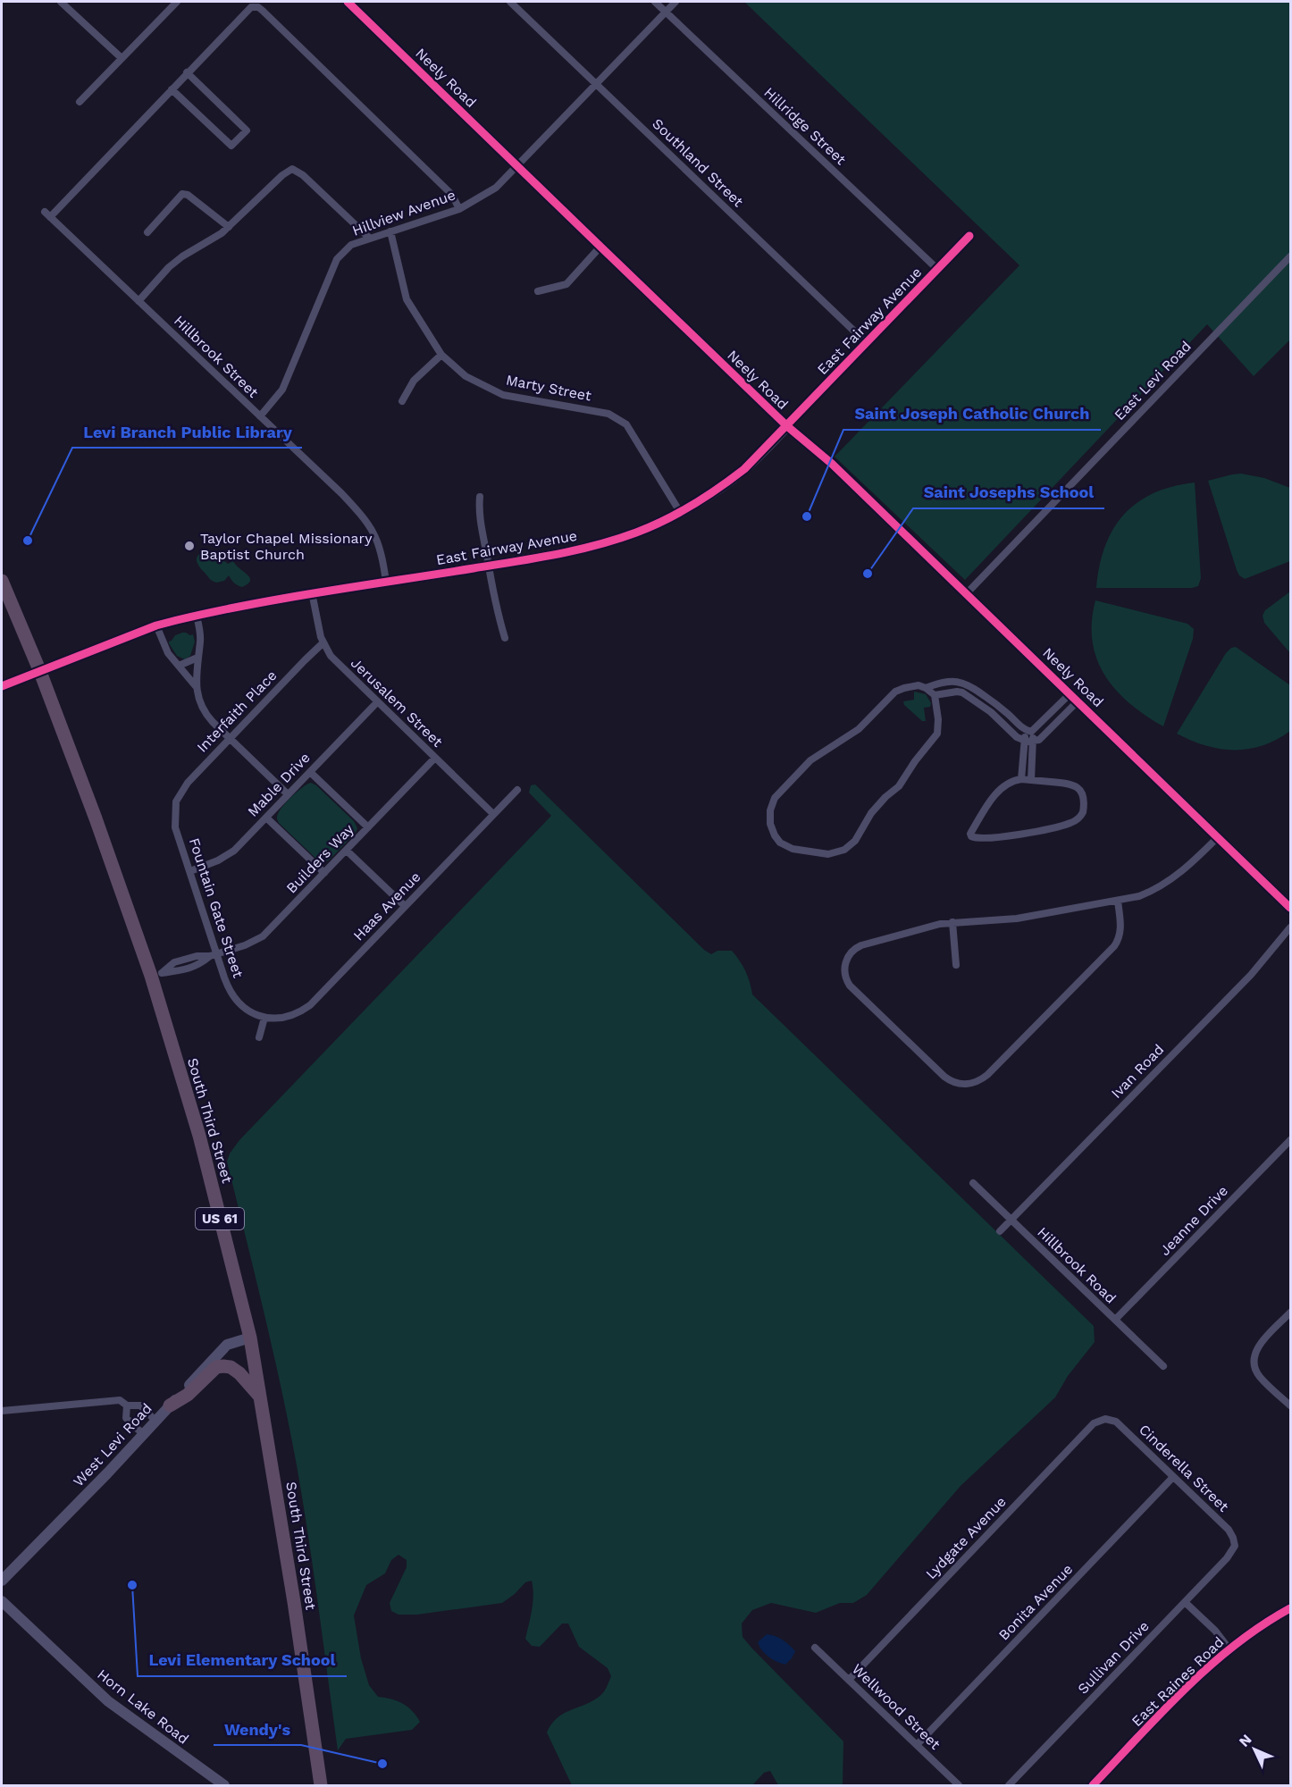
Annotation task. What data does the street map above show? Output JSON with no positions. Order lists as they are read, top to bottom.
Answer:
{
  "streets": {
    "highway": ["South Third Street", "US 61"],
    "street": [
      "Neely Road",
      "Hillridge Street",
      "Southland Street",
      "Hillview Avenue",
      "East Fairway Avenue",
      "Hillbrook Street",
      "East Levi Road",
      "Marty Street",
      "Jerusalem Street",
      "Interfaith Place",
      "Mable Drive",
      "Builders Way",
      "Haas Avenue",
      "Fountain Gate Street",
      "Ivan Road",
      "Jeanne Drive",
      "Hillbrook Road",
      "West Levi Road",
      "Cinderella Street",
      "Lydgate Avenue",
      "Bonita Avenue",
      "Sullivan Drive",
      "East Raines Road",
      "Horn Lake Road",
      "Wellwood Street"
    ]
  },
  "crossings": [
    ["Neely Road", "Hillview Avenue"],
    ["Neely Road", "East Fairway Avenue"],
    ["Neely Road", "East Levi Road"],
    ["Hillridge Street", "Hillview Avenue"],
    ["Hillridge Street", "East Fairway Avenue"],
    ["Southland Street", "Hillview Avenue"],
    ["Southland Street", "East Fairway Avenue"],
    ["Hillview Avenue", "Hillbrook Street"],
    ["Hillview Avenue", "Marty Street"],
    ["East Fairway Avenue", "Hillbrook Street"],
    ["East Fairway Avenue", "Marty Street"],
    ["East Fairway Avenue", "Jerusalem Street"],
    ["East Fairway Avenue", "South Third Street"],
    ["Jerusalem Street", "Interfaith Place"],
    ["Jerusalem Street", "Mable Drive"],
    ["Jerusalem Street", "Builders Way"],
    ["Jerusalem Street", "Haas Avenue"],
    ["Interfaith Place", "Fountain Gate Street"],
    ["Mable Drive", "Fountain Gate Street"],
    ["Builders Way", "Fountain Gate Street"],
    ["Builders Way", "South Third Street"],
    ["Haas Avenue", "Fountain Gate Street"],
    ["Ivan Road", "Hillbrook Road"],
    ["South Third Street", "West Levi Road"],
    ["Jeanne Drive", "Hillbrook Road"],
    ["Cinderella Street", "Lydgate Avenue"],
    ["Cinderella Street", "Bonita Avenue"],
    ["Cinderella Street", "Sullivan Drive"],
    ["Lydgate Avenue", "Wellwood Street"],
    ["Bonita Avenue", "Wellwood Street"]
  ],
  "places": [
    "Saint Joseph Catholic Church",
    "Levi Branch Public Library",
    "Taylor Chapel Missionary Baptist Church",
    "Saint Josephs School",
    "Levi Elementary School",
    "Wendy's"
  ],
  "north": "top left"
}
